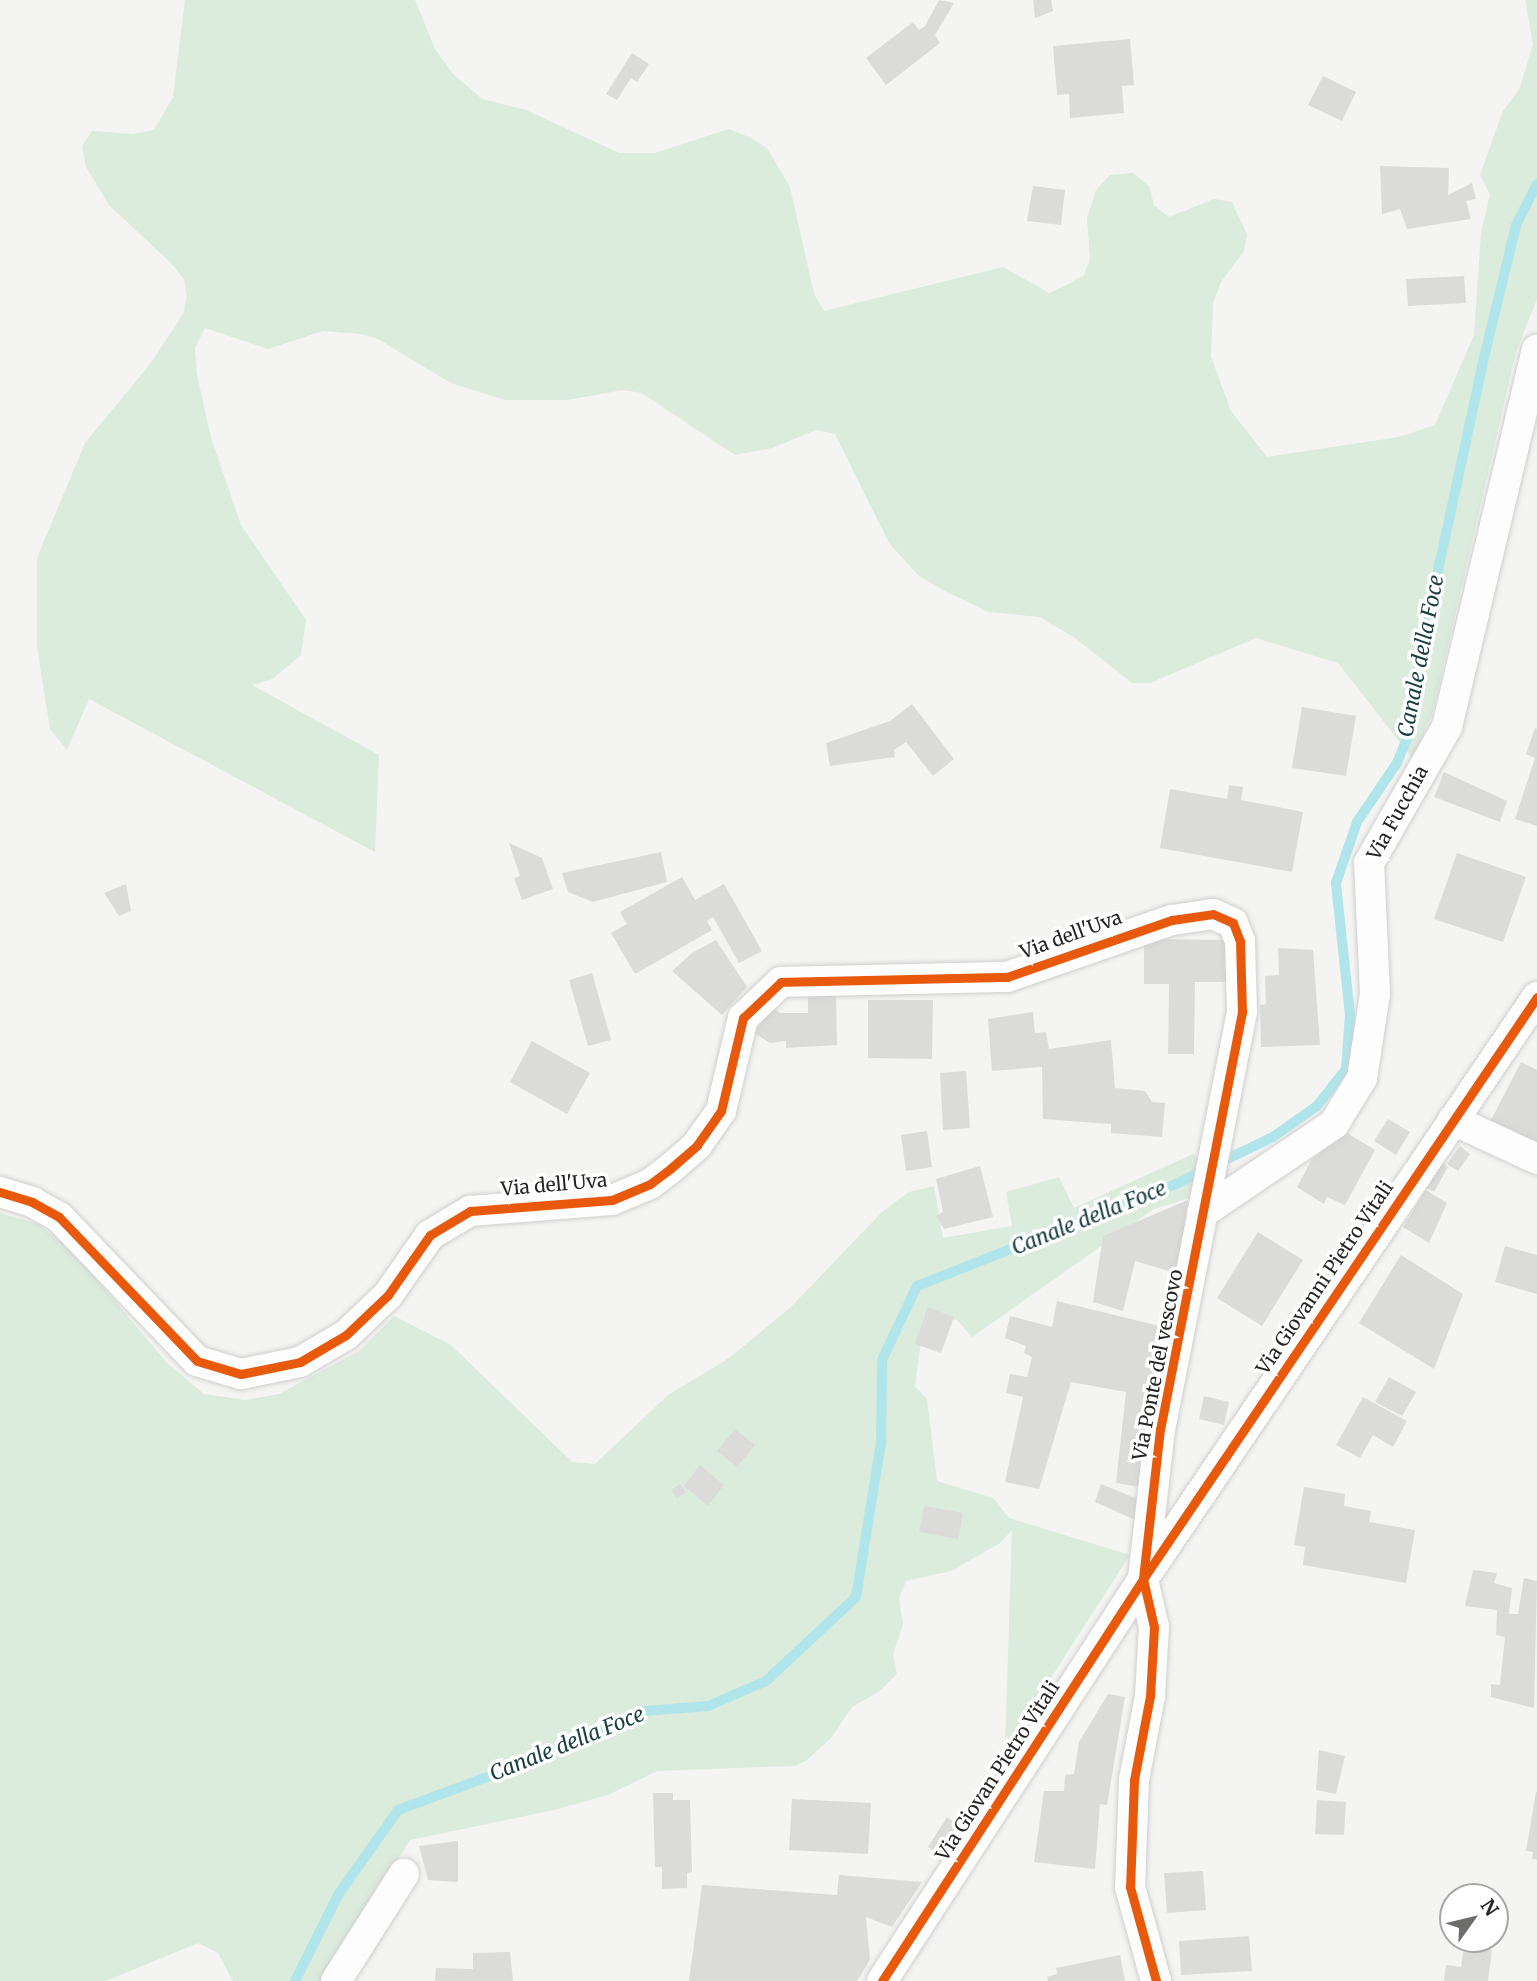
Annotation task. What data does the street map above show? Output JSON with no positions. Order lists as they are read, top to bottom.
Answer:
{
  "streets": {
    "street": [
      "Via Fucchia",
      "Via dell'Uva",
      "Via Giovanni Pietro Vitali",
      "Via Ponte del vescovo",
      "Via Giovan Pietro Vitali"
    ]
  },
  "crossings": [
    ["Via Fucchia", "Via Ponte del vescovo"],
    ["Via dell'Uva", "Via Ponte del vescovo"],
    ["Via Giovanni Pietro Vitali", "Via Ponte del vescovo"],
    ["Via Giovanni Pietro Vitali", "Via Giovan Pietro Vitali"],
    ["Via Ponte del vescovo", "Via Giovan Pietro Vitali"]
  ],
  "water": ["Canale della Foce"],
  "north": "top right"
}
